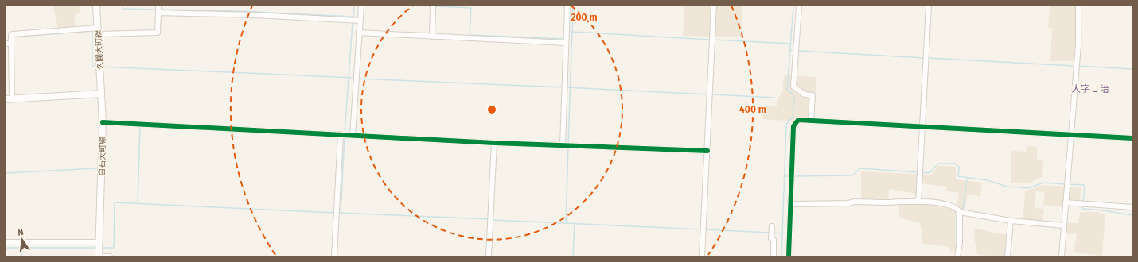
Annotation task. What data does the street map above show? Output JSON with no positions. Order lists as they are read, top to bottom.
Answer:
{
  "streets": {
    "main road": ["久間大町線", "白石大町線"]
  },
  "crossings": [
    ["久間大町線", "白石大町線"]
  ],
  "districts": ["大字廿治"],
  "north": "top",
  "rings": ["200 m", "400 m"]
}
